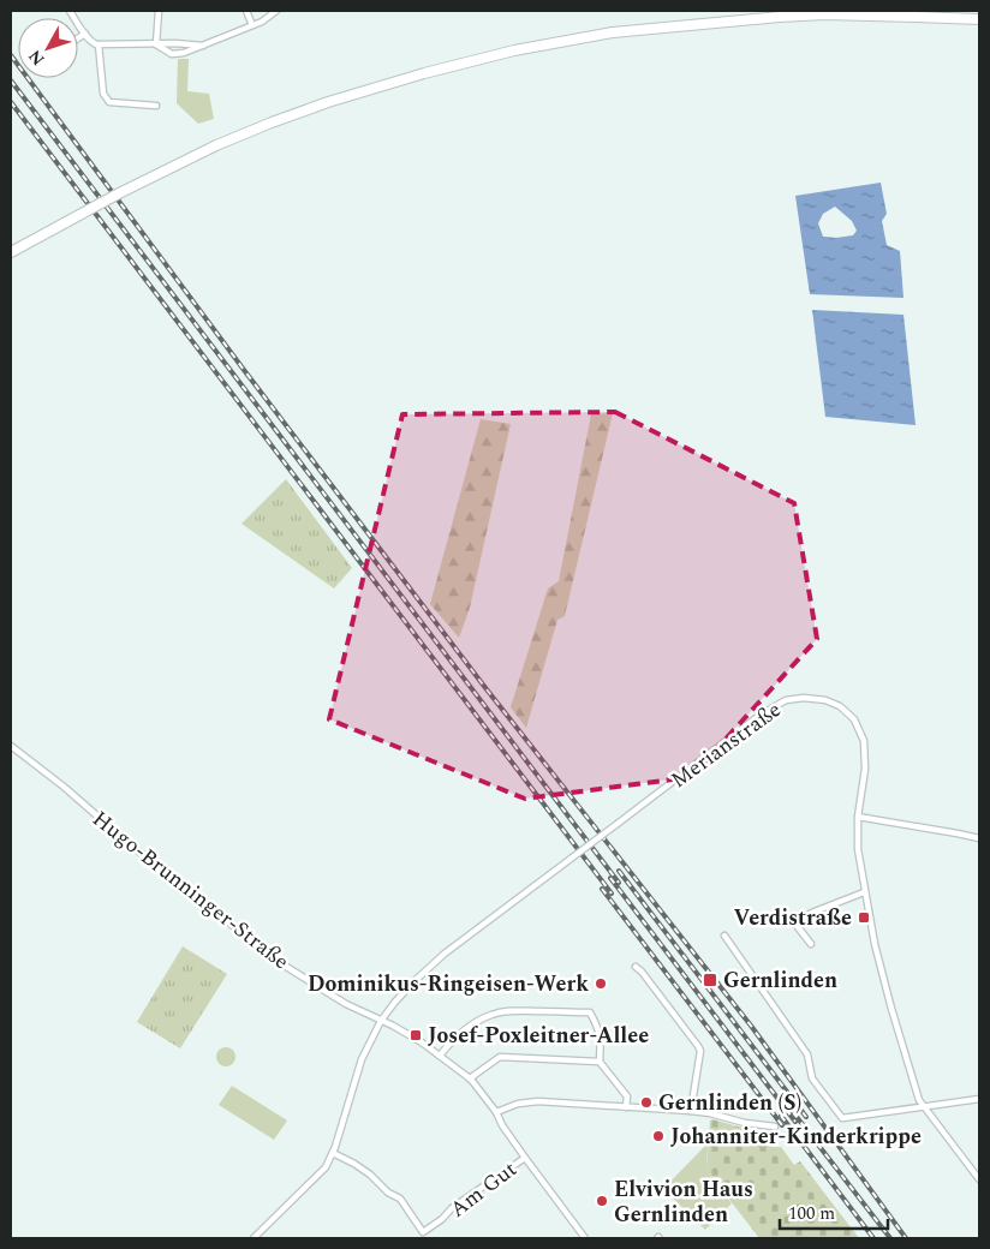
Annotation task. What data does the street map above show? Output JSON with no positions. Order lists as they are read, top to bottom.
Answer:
{
  "streets": {
    "street": ["Merianstraße", "Hugo-Brunninger-Straße", "Am Gut"]
  },
  "crossings": [
    ["Merianstraße", "Hugo-Brunninger-Straße"],
    ["Hugo-Brunninger-Straße", "Am Gut"]
  ],
  "places": {
    "transit": ["Verdistraße", "Gernlinden", "Josef-Poxleitner-Allee"],
    "other": [
      "Dominikus-Ringeisen-Werk",
      "Gernlinden (S)",
      "Johanniter-Kinderkrippe",
      "Elvivion Haus Gernlinden"
    ]
  },
  "scale_bar": "100 m",
  "north": "bottom left"
}
